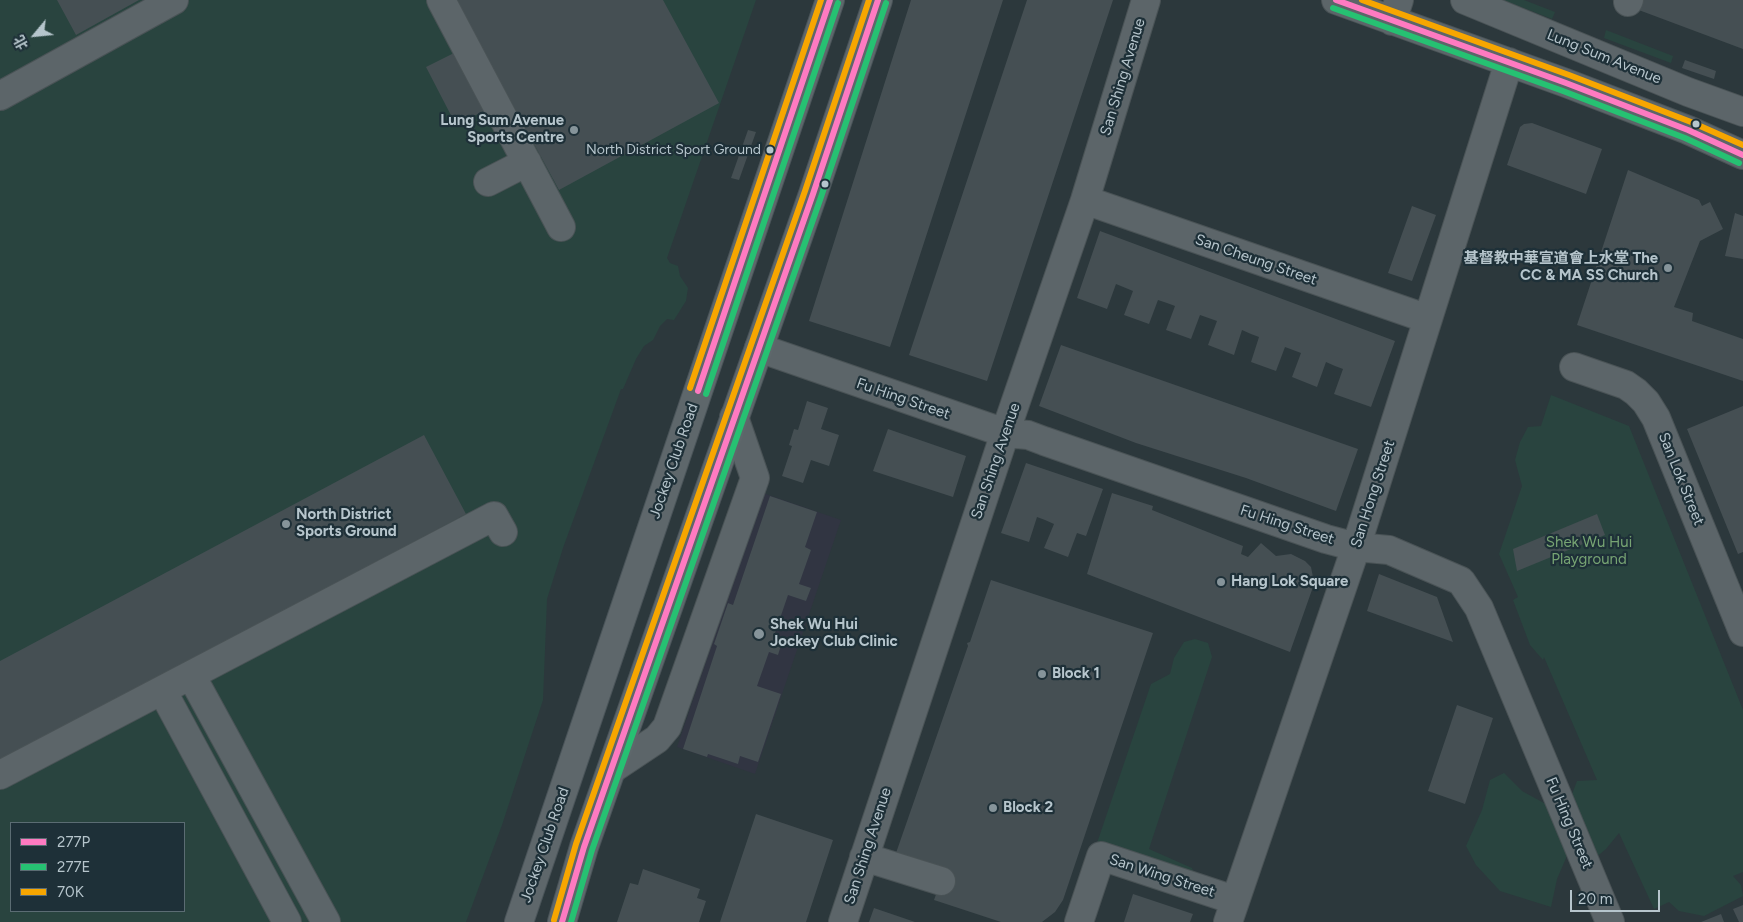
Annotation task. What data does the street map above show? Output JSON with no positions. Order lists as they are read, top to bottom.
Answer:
{
  "streets": {
    "main road": ["Jockey Club Road"],
    "street": [
      "Lung Sum Avenue",
      "San Shing Avenue",
      "San Cheung Street",
      "Fu Hing Street",
      "San Lok Street",
      "San Hong Street",
      "San Wing Street"
    ]
  },
  "crossings": [
    ["San Shing Avenue", "San Cheung Street"],
    ["San Shing Avenue", "Fu Hing Street"],
    ["San Cheung Street", "San Hong Street"],
    ["Fu Hing Street", "San Hong Street"],
    ["San Hong Street", "San Wing Street"]
  ],
  "parks": ["Shek Wu Hui Playground"],
  "places": [
    "Lung Sum Avenue Sports Centre",
    "North District Sport Ground",
    "基督教中華宣道會上水堂 The CC & MA SS Church",
    "North District Sports Ground",
    "Hang Lok Square",
    "Shek Wu Hui Jockey Club Clinic",
    "Block 1",
    "Block 2"
  ],
  "lines": ["transit line 277P", "transit line 70K", "transit line 277E"],
  "legend": ["277P", "277E", "70K"],
  "scale_bar": "20 m",
  "north": "bottom left"
}
